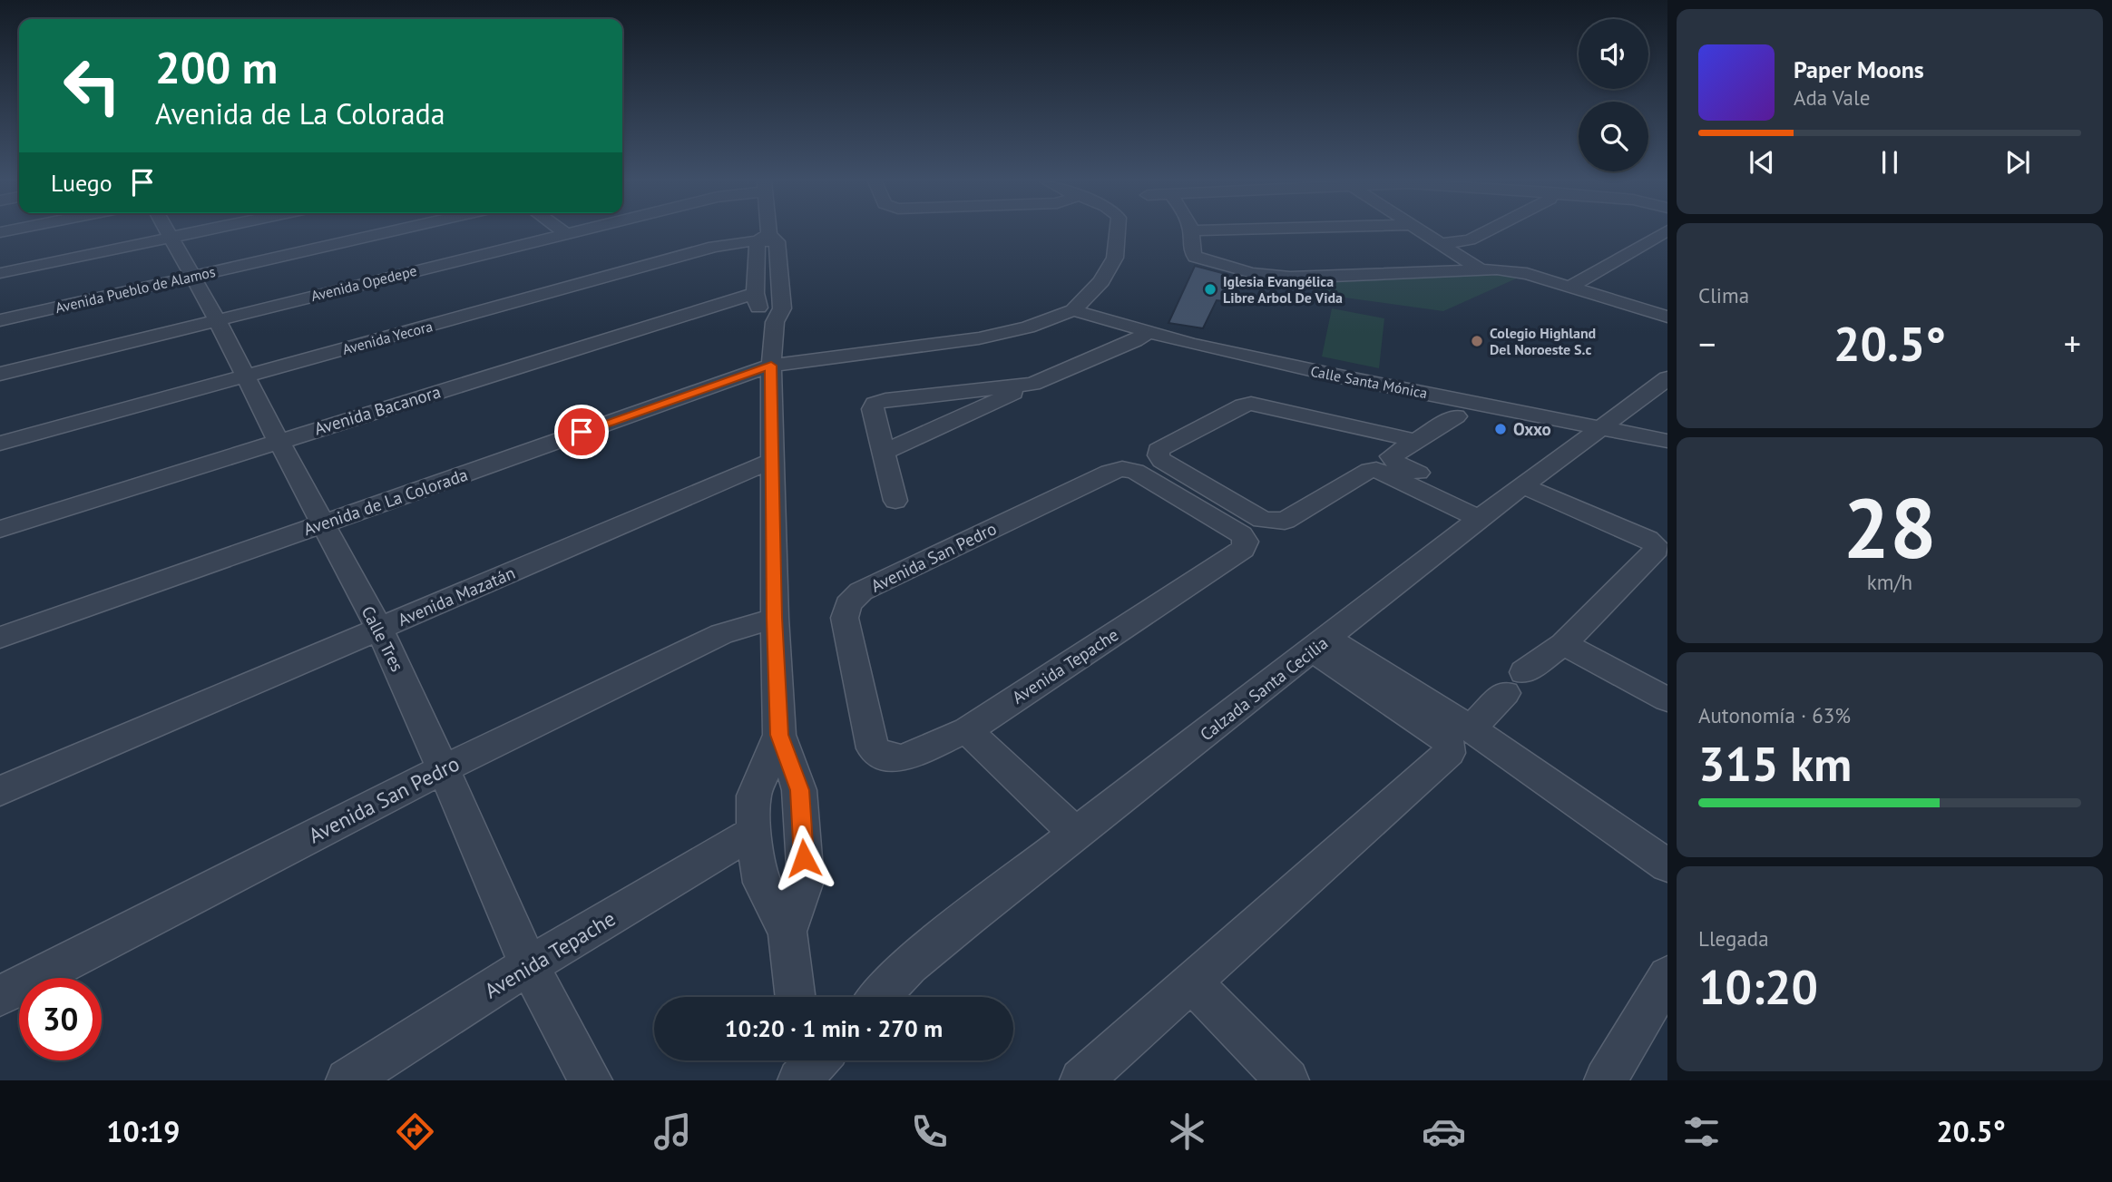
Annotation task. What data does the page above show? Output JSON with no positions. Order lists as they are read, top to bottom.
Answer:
{
  "streets": {
    "street": [
      "Avenida Opedepe",
      "Avenida Pueblo de Alamos",
      "Avenida Yecora",
      "Calle Santa Mónica",
      "Avenida Bacanora",
      "Avenida de La Colorada",
      "Avenida San Pedro",
      "Avenida Mazatán",
      "Calle Tres",
      "Avenida Tepache",
      "Calzada Santa Cecilia"
    ]
  },
  "crossings": [
    ["Avenida Opedepe", "Calle Tres"],
    ["Avenida Pueblo de Alamos", "Calle Tres"],
    ["Avenida Yecora", "Calle Tres"],
    ["Calle Santa Mónica", "Avenida de La Colorada"],
    ["Calle Santa Mónica", "Calzada Santa Cecilia"],
    ["Avenida Bacanora", "Calle Tres"],
    ["Avenida de La Colorada", "Calle Tres"],
    ["Avenida San Pedro", "Calle Tres"],
    ["Avenida San Pedro", "Avenida Tepache"],
    ["Avenida Mazatán", "Calle Tres"],
    ["Calle Tres", "Avenida Tepache"]
  ],
  "places": ["Iglesia Evangélica Libre Arbol De Vida", "Colegio Highland Del Noroeste S.c", "Oxxo"],
  "page": {
    "turn": ["200 m", "Avenida de La Colorada"],
    "song": ["Paper Moons", "Ada Vale"],
    "then": "Luego",
    "tile": [
      "Clima",
      ["28", "km/h"],
      ["Autonomía · 63%", "315 km"],
      ["Llegada", "10:20"]
    ],
    "heat": ["−", "20.5°", "+"],
    "limit": "30",
    "trip": "10:20 · 1 min · 270 m",
    "tabs": ["10:19", "20.5°"]
  }
}
